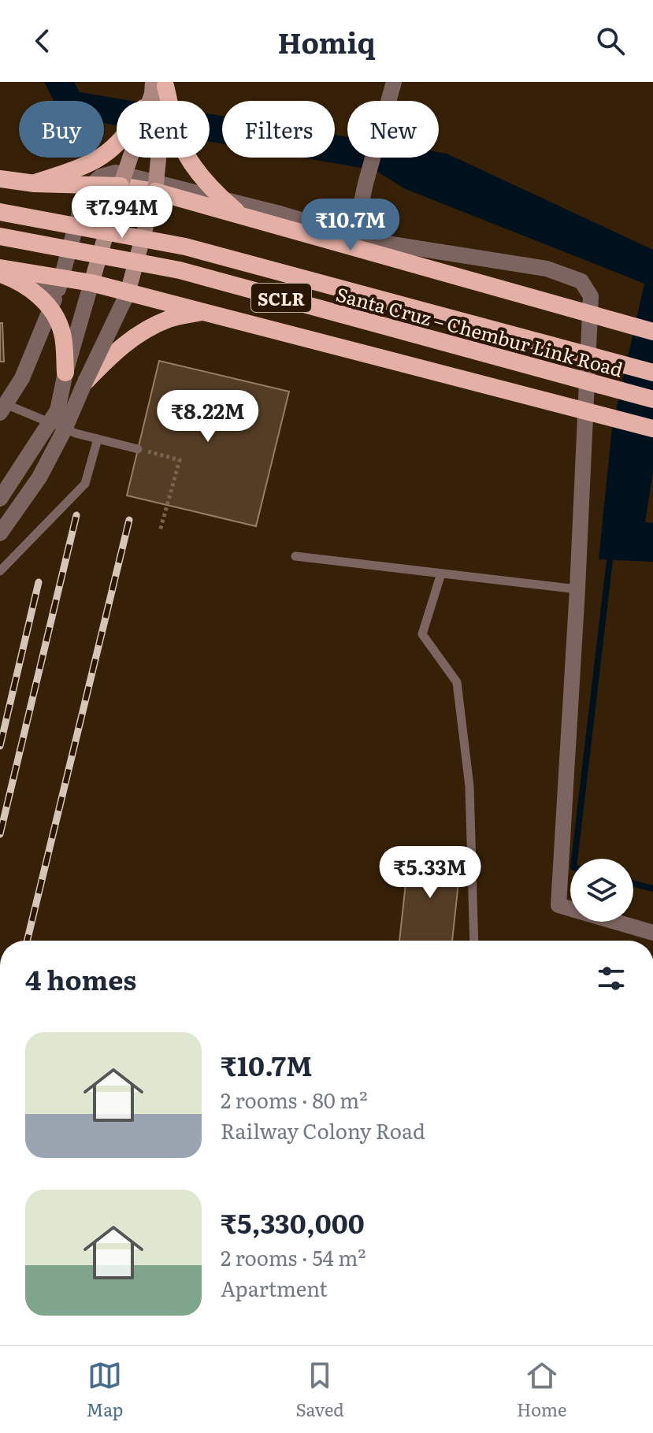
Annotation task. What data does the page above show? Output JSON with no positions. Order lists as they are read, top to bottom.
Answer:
{
  "streets": {
    "highway": ["SCLR", "Santa Cruz – Chembur Link Road"]
  },
  "page": {
    "header": "Homiq",
    "chip": [
      "Buy",
      "Rent",
      "Filters",
      "New"
    ],
    "price": [
      "₹7.94M",
      "₹10.7M",
      "₹8.22M",
      "₹5.33M"
    ],
    "heading": "4 homes",
    "list": [
      {
        "name": "₹10.7M",
        "note": "2 rooms · 80 m² · Railway Colony Road"
      },
      {
        "name": "₹5,330,000",
        "note": "2 rooms · 54 m² · Apartment"
      }
    ],
    "tabs": ["Map", "Saved", "Home"]
  }
}
